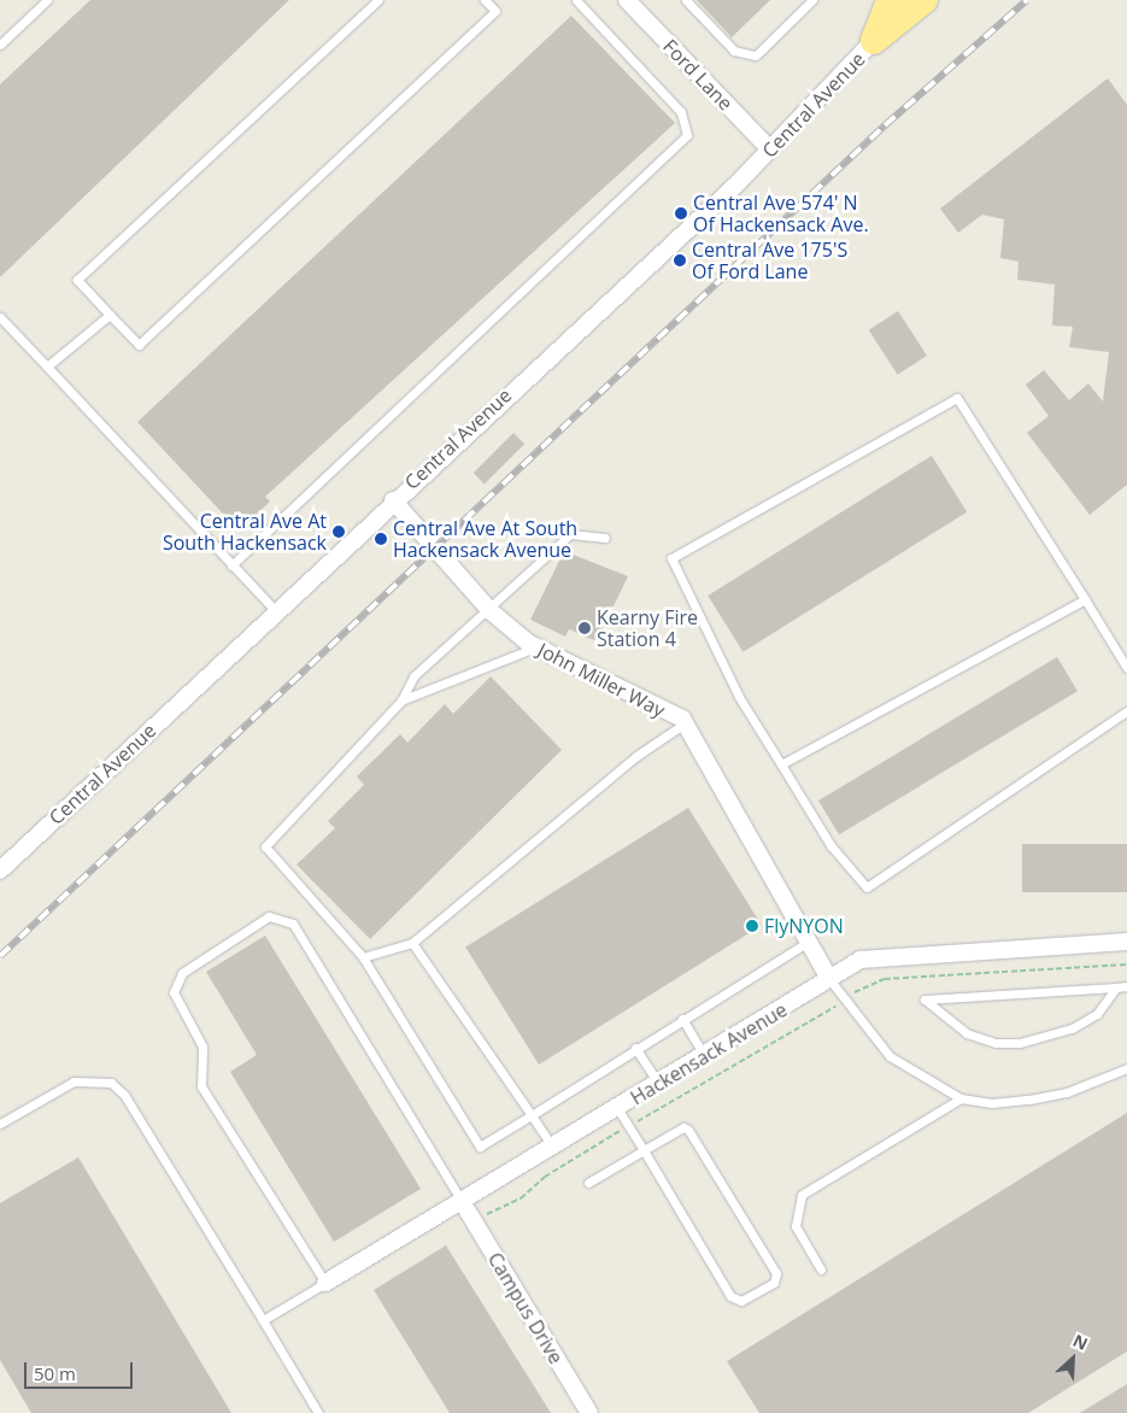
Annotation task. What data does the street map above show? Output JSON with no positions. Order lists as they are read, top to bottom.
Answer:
{
  "streets": {
    "street": [
      "Ford Lane",
      "Central Avenue",
      "John Miller Way",
      "Hackensack Avenue",
      "Campus Drive"
    ]
  },
  "crossings": [
    ["Ford Lane", "Central Avenue"],
    ["Central Avenue", "John Miller Way"],
    ["John Miller Way", "Hackensack Avenue"],
    ["Hackensack Avenue", "Campus Drive"]
  ],
  "places": [
    "Central Ave 574' N Of Hackensack Ave.",
    "Central Ave 175'S Of Ford Lane",
    "Central Ave At South Hackensack",
    "Central Ave At South Hackensack Avenue",
    "Kearny Fire Station 4",
    "FlyNYON"
  ],
  "scale_bar": "50 m",
  "north": "top right"
}
